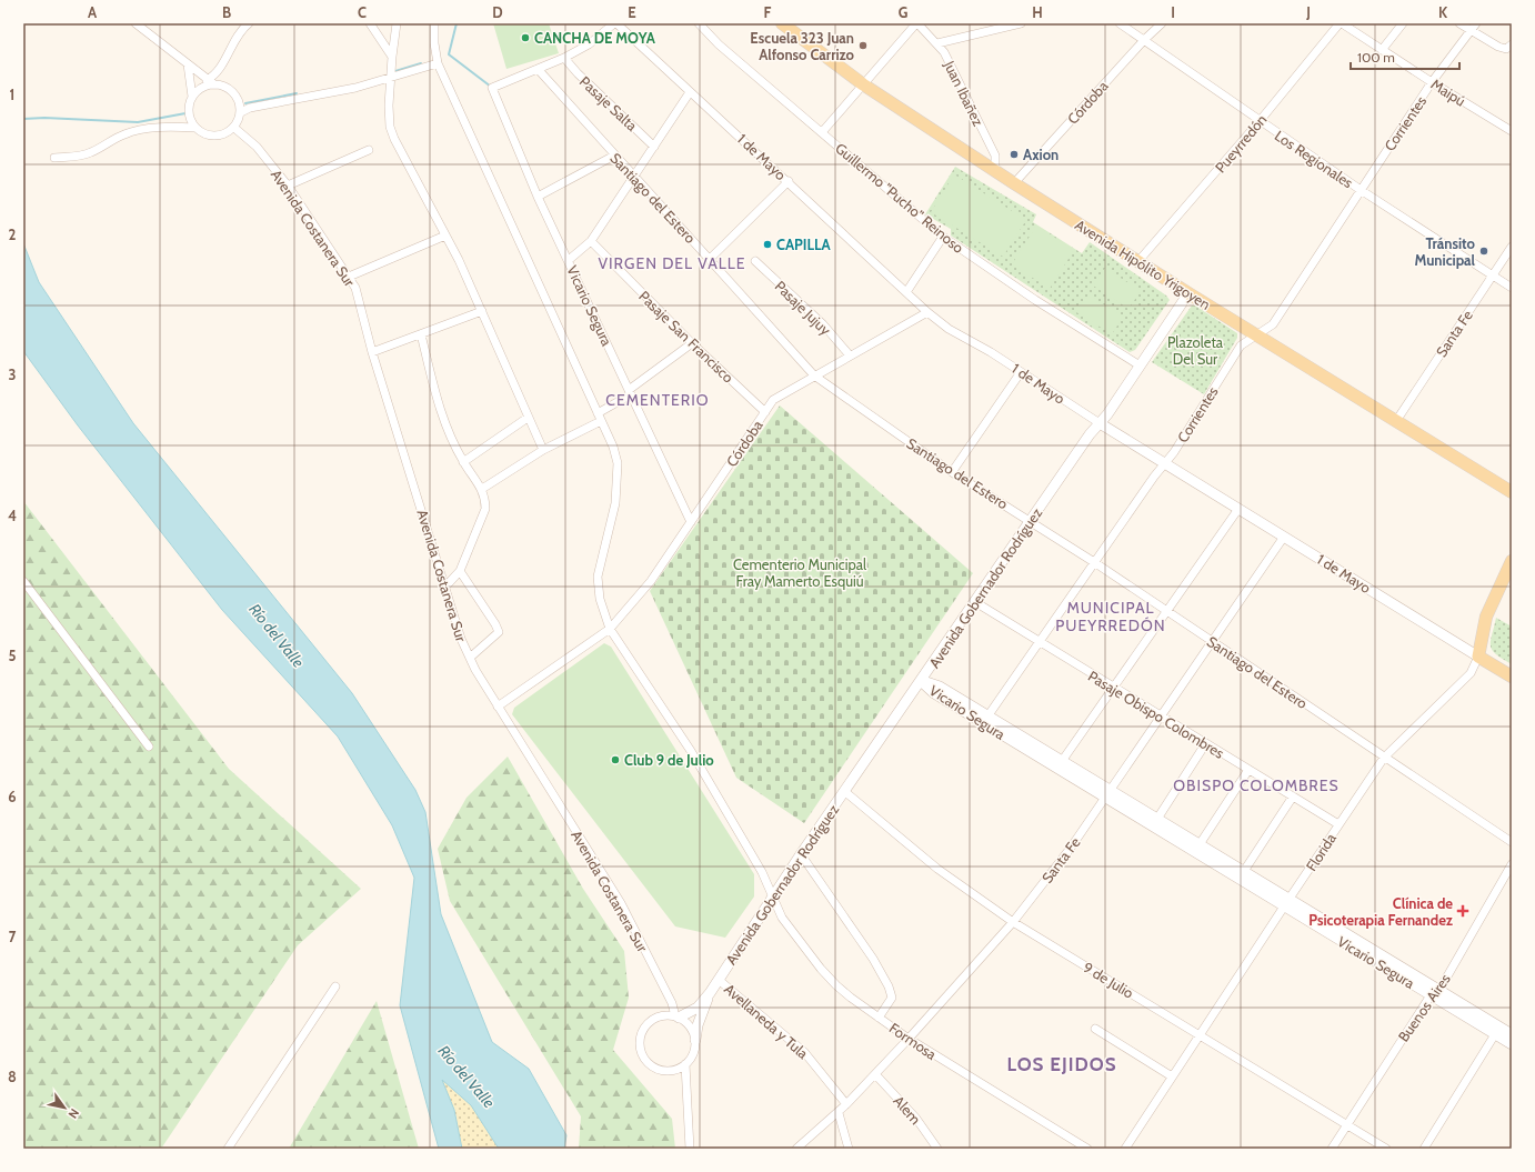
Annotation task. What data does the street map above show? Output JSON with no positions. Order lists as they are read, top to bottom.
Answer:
{
  "streets": {
    "main road": ["1 de Mayo", "Avenida Hipólito Yrigoyen", "Florida"],
    "street": [
      "Maipú",
      "Juan Ibañez",
      "Córdoba",
      "Pasaje Salta",
      "Corrientes",
      "Pueyrredón",
      "Los Regionales",
      "Santiago del Estero",
      "Guillermo \"Pucho\" Reinoso",
      "Avenida Costanera Sur",
      "Vicario Segura",
      "Pasaje Jujuy",
      "Santa Fe",
      "Pasaje San Francisco",
      "Avenida Gobernador Rodríguez",
      "Pasaje Obispo Colombres",
      "9 de Julio",
      "Buenos Aires",
      "Avellaneda y Tula",
      "Formosa",
      "Alem"
    ]
  },
  "crossings": [
    ["Maipú", "Corrientes"],
    ["Maipú", "Pueyrredón"],
    ["Juan Ibañez", "Avenida Hipólito Yrigoyen"],
    ["Córdoba", "1 de Mayo"],
    ["Córdoba", "Los Regionales"],
    ["Córdoba", "Santiago del Estero"],
    ["Córdoba", "Avenida Costanera Sur"],
    ["Córdoba", "Avenida Hipólito Yrigoyen"],
    ["Córdoba", "Vicario Segura"],
    ["Córdoba", "Pasaje Jujuy"],
    ["Córdoba", "Pasaje San Francisco"],
    ["Córdoba", "Formosa"],
    ["Corrientes", "1 de Mayo"],
    ["Corrientes", "Los Regionales"],
    ["Corrientes", "Santiago del Estero"],
    ["Corrientes", "Avenida Hipólito Yrigoyen"],
    ["Corrientes", "Vicario Segura"],
    ["Corrientes", "Pasaje Obispo Colombres"],
    ["Pueyrredón", "Los Regionales"],
    ["Pueyrredón", "Avenida Hipólito Yrigoyen"],
    ["1 de Mayo", "Santa Fe"],
    ["1 de Mayo", "Avenida Gobernador Rodríguez"],
    ["1 de Mayo", "Florida"],
    ["Los Regionales", "Santa Fe"],
    ["Santiago del Estero", "Vicario Segura"],
    ["Santiago del Estero", "Santa Fe"],
    ["Santiago del Estero", "Avenida Gobernador Rodríguez"],
    ["Santiago del Estero", "Florida"],
    ["Guillermo \"Pucho\" Reinoso", "Avenida Gobernador Rodríguez"],
    ["Avenida Costanera Sur", "Avenida Gobernador Rodríguez"],
    ["Avenida Hipólito Yrigoyen", "Santa Fe"],
    ["Avenida Hipólito Yrigoyen", "Avenida Gobernador Rodríguez"],
    ["Vicario Segura", "Santa Fe"],
    ["Vicario Segura", "Avenida Gobernador Rodríguez"],
    ["Vicario Segura", "Florida"],
    ["Vicario Segura", "Buenos Aires"],
    ["Santa Fe", "Pasaje Obispo Colombres"],
    ["Santa Fe", "9 de Julio"],
    ["Santa Fe", "Avellaneda y Tula"],
    ["Santa Fe", "Formosa"],
    ["Santa Fe", "Alem"],
    ["Avenida Gobernador Rodríguez", "Pasaje Obispo Colombres"],
    ["Avenida Gobernador Rodríguez", "9 de Julio"],
    ["Avenida Gobernador Rodríguez", "Avellaneda y Tula"],
    ["Avenida Gobernador Rodríguez", "Formosa"],
    ["Pasaje Obispo Colombres", "Florida"],
    ["Florida", "9 de Julio"],
    ["9 de Julio", "Buenos Aires"]
  ],
  "districts": [
    "VIRGEN DEL VALLE",
    "CEMENTERIO",
    "MUNICIPAL PUEYRREDÓN",
    "OBISPO COLOMBRES",
    "LOS EJIDOS"
  ],
  "water": ["Río del Valle"],
  "parks": ["Plazoleta Del Sur", "Cementerio Municipal Fray Mamerto Esquiú"],
  "places": {
    "other": [
      "CANCHA DE MOYA",
      "Escuela 323 Juan Alfonso Carrizo",
      "Axion",
      "CAPILLA",
      "Tránsito Municipal",
      "Club 9 de Julio"
    ],
    "health": ["Clínica de Psicoterapia Fernandez"]
  },
  "scale_bar": "100 m",
  "north": "bottom right",
  "grid": {
    "columns": [
      "A",
      "B",
      "C",
      "D",
      "E",
      "F",
      "G",
      "H",
      "I",
      "J",
      "K"
    ],
    "rows": [
      "1",
      "2",
      "3",
      "4",
      "5",
      "6",
      "7",
      "8"
    ]
  }
}
